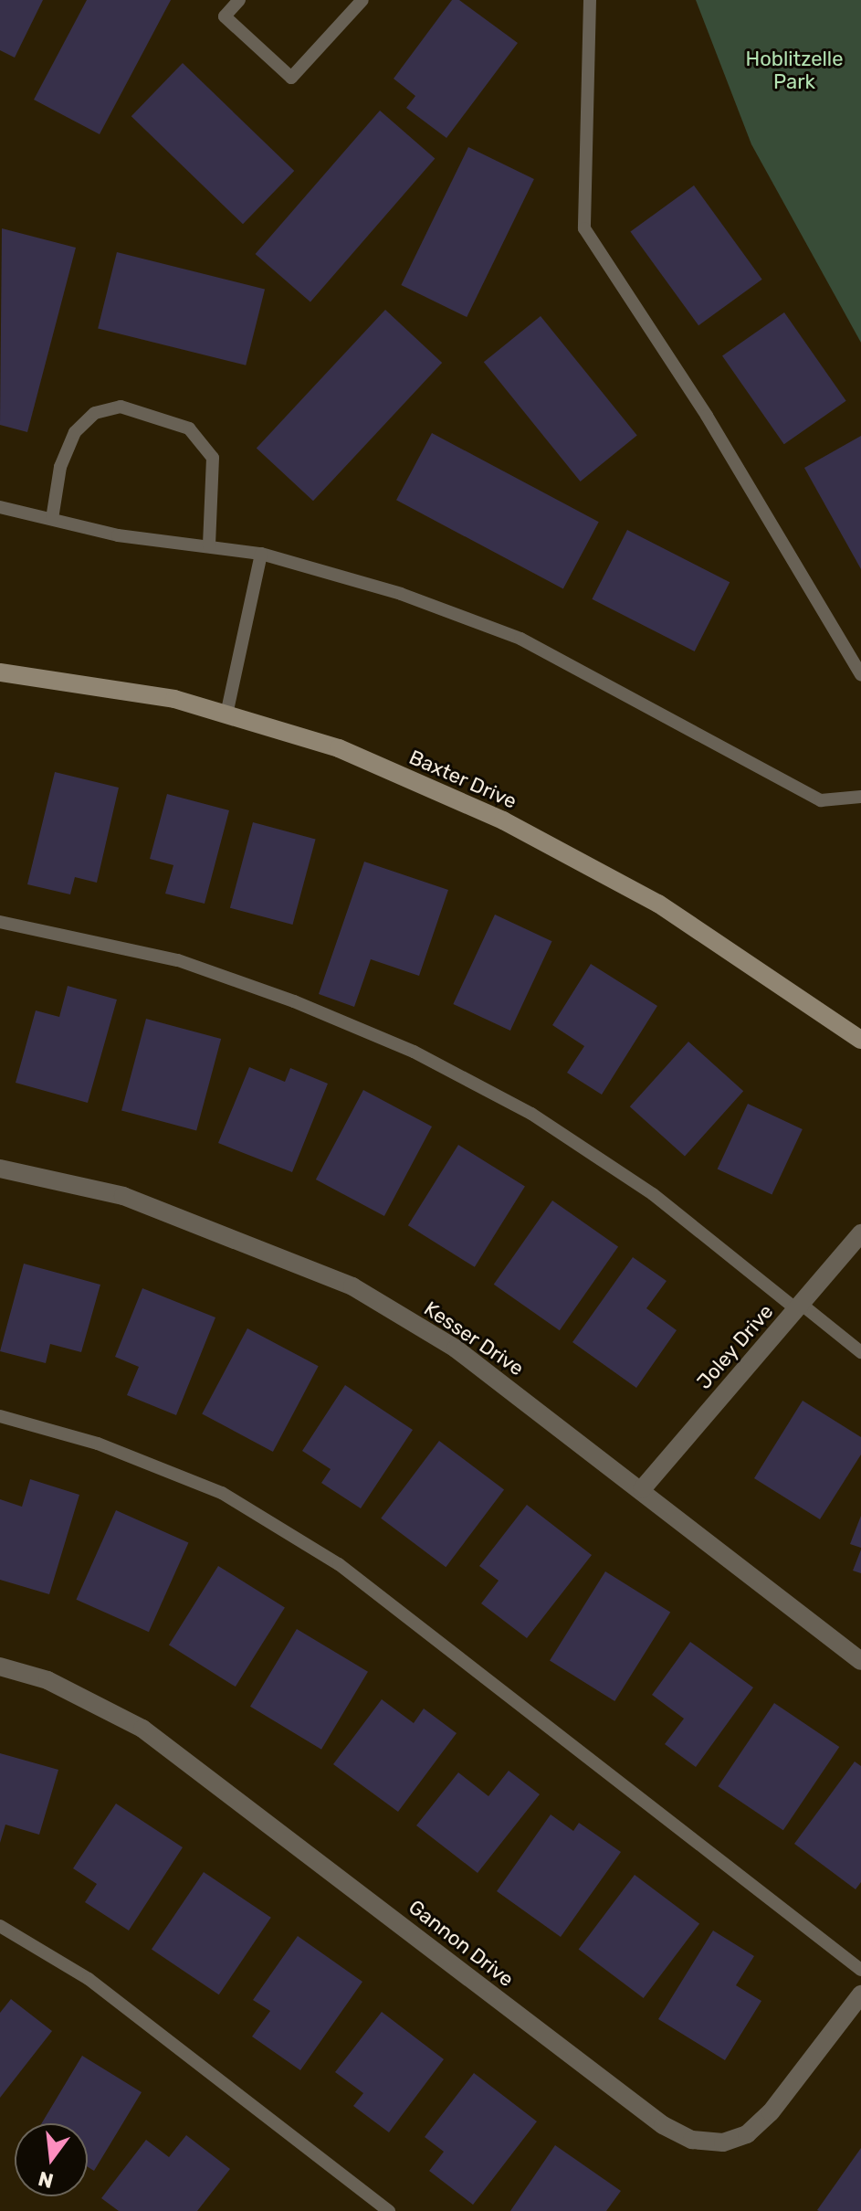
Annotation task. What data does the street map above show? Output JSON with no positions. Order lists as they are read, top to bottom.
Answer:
{
  "streets": {
    "street": [
      "Baxter Drive",
      "Kesser Drive",
      "Joley Drive",
      "Gannon Drive"
    ]
  },
  "crossings": [
    ["Kesser Drive", "Joley Drive"]
  ],
  "parks": ["Hoblitzelle Park"],
  "north": "bottom"
}
